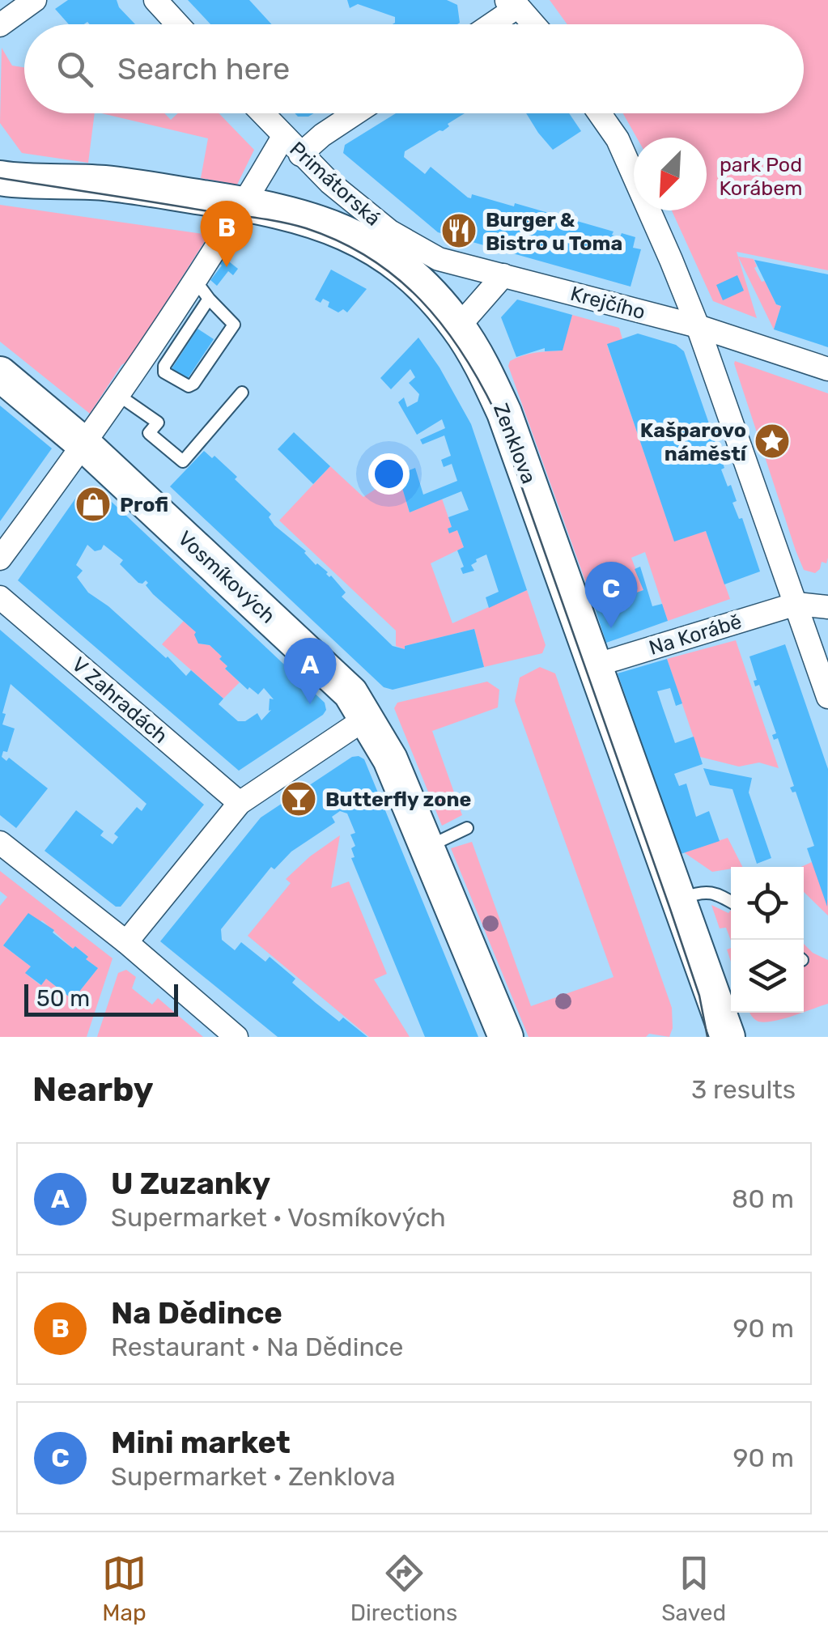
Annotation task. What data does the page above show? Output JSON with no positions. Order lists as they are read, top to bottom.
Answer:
{
  "streets": {
    "main road": ["Zenklova", "Vosmíkových"],
    "street": [
      "Primátorská",
      "Krejčího",
      "Na Korábě",
      "V Zahradách"
    ]
  },
  "crossings": [
    ["Primátorská", "Krejčího"],
    ["Zenklova", "Na Korábě"]
  ],
  "parks": ["park Pod Korábem"],
  "places": {
    "restaurant": ["Burger & Bistro u Toma"],
    "place": ["Kašparovo náměstí"],
    "shop": ["Profi"],
    "bar": ["Butterfly zone"]
  },
  "scale_bar": "50 m",
  "north": "bottom left",
  "page": {
    "search": "Search here",
    "pins": ["B", "C", "A"],
    "scale": "50 m",
    "heading": ["Nearby", "3 results"],
    "list": [
      {
        "mark": "A",
        "name": "U Zuzanky",
        "note": "Supermarket · Vosmíkových",
        "value": "80 m"
      },
      {
        "mark": "B",
        "name": "Na Dědince",
        "note": "Restaurant · Na Dědince",
        "value": "90 m"
      },
      {
        "mark": "C",
        "name": "Mini market",
        "note": "Supermarket · Zenklova",
        "value": "90 m"
      }
    ],
    "nav": ["Map", "Directions", "Saved"]
  }
}
